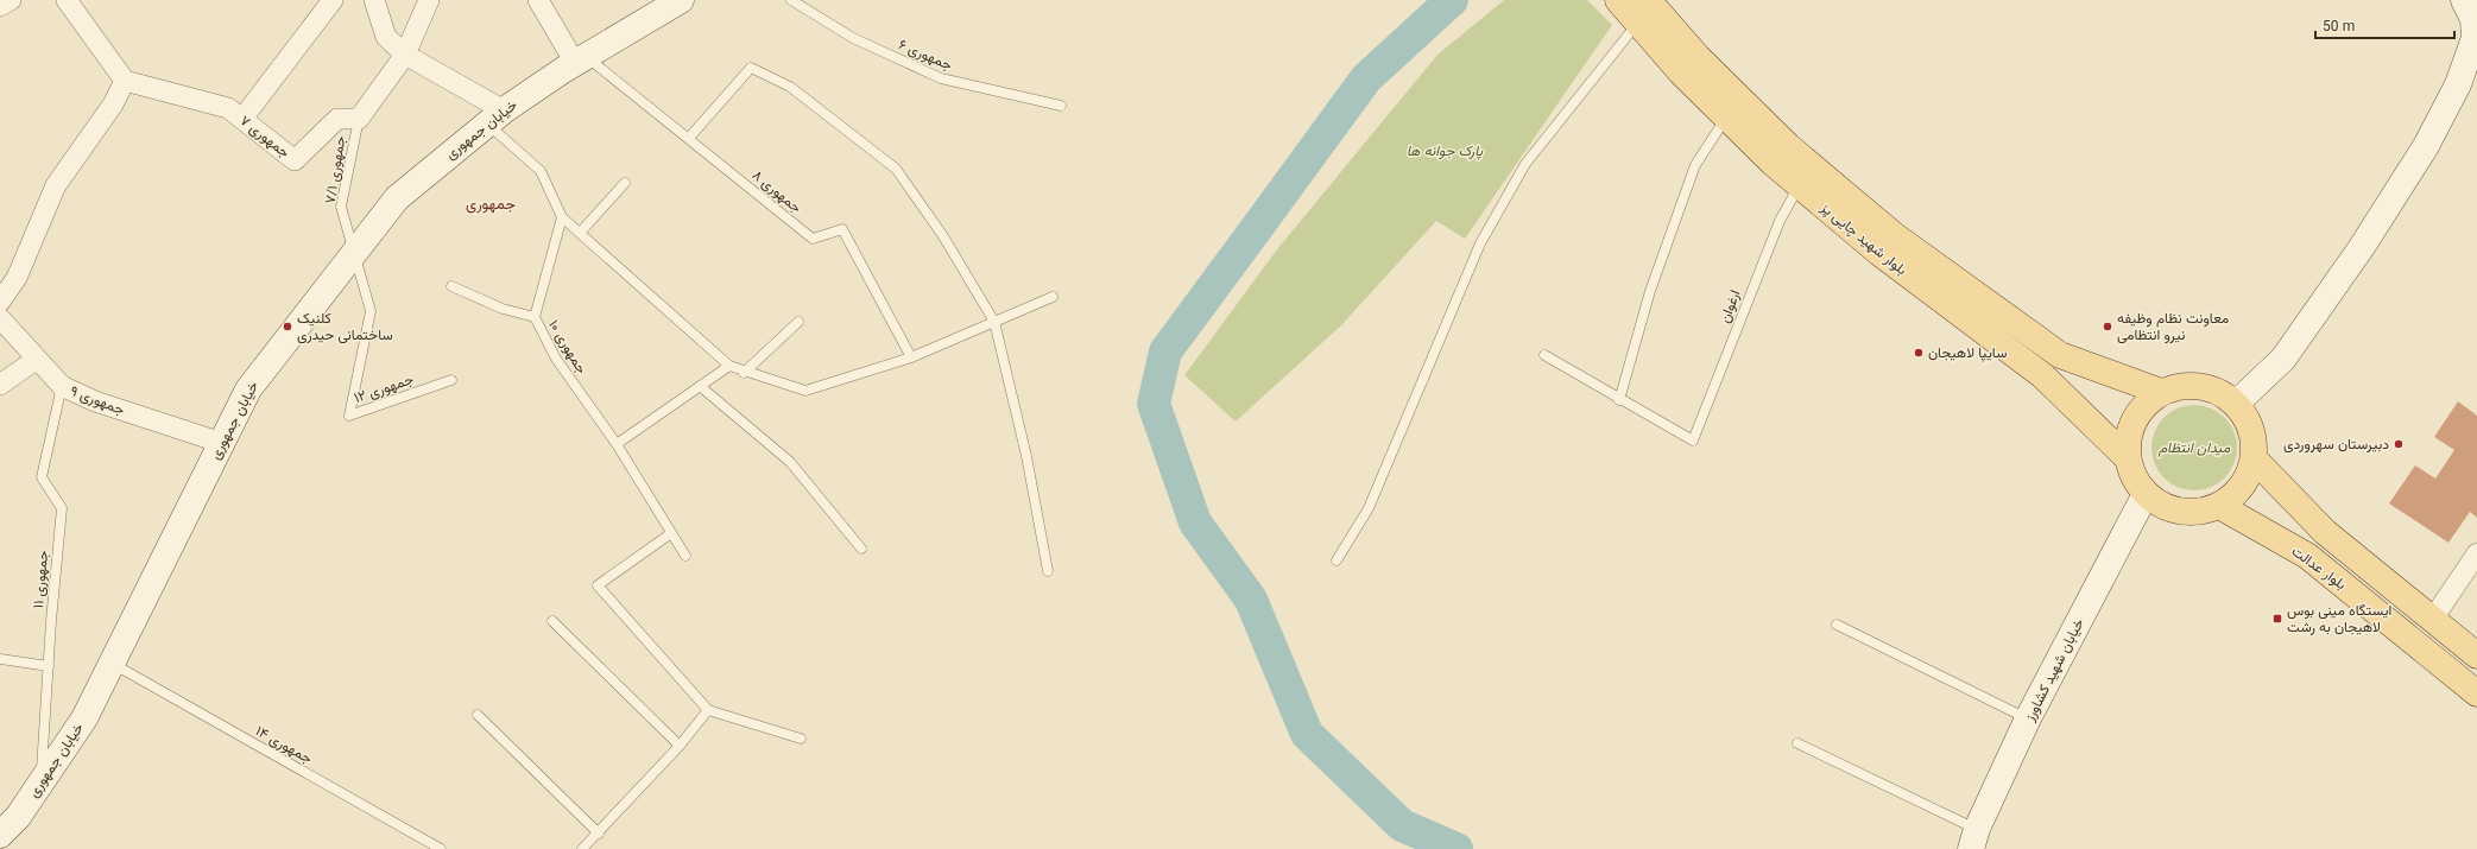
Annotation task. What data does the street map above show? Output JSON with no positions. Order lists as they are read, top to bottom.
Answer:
{
  "streets": {
    "main road": [
      "خیابان جمهوری",
      "بلوار شهید چایی پز",
      "بلوار عدالت",
      "خیابان شهید کشاورز"
    ],
    "street": ["جمهوری ۷", "جمهوری ۹"],
    "lane": [
      "جمهوری ۶",
      "جمهوری ۷/۱",
      "جمهوری ۸",
      "ارغوان",
      "جمهوری ۱۰",
      "جمهوری ۱۲",
      "جمهوری ۱۱",
      "جمهوری ۱۴"
    ]
  },
  "crossings": [
    ["خیابان جمهوری", "جمهوری ۷/۱"],
    ["خیابان جمهوری", "جمهوری ۸"],
    ["خیابان جمهوری", "جمهوری ۱۲"],
    ["خیابان جمهوری", "جمهوری ۹"],
    ["خیابان جمهوری", "جمهوری ۱۱"],
    ["خیابان جمهوری", "جمهوری ۱۴"],
    ["جمهوری ۷", "جمهوری ۷/۱"],
    ["جمهوری ۷/۱", "جمهوری ۱۲"],
    ["بلوار شهید چایی پز", "ارغوان"],
    ["بلوار شهید چایی پز", "بلوار عدالت"],
    ["بلوار شهید چایی پز", "خیابان شهید کشاورز"],
    ["جمهوری ۹", "جمهوری ۱۱"],
    ["بلوار عدالت", "خیابان شهید کشاورز"]
  ],
  "districts": ["جمهوری"],
  "parks": ["پارک جوانه ها", "میدان انتظام"],
  "places": {
    "other": [
      "کلنیک ساختمانی حیدری",
      "معاونت نظام وظیفه نیرو انتظامی",
      "سایپا لاهیجان",
      "دبیرستان سهروردی"
    ],
    "transit": ["ایستگاه مینی بوس لاهیجان به رشت"]
  },
  "scale_bar": "50 m"
}
